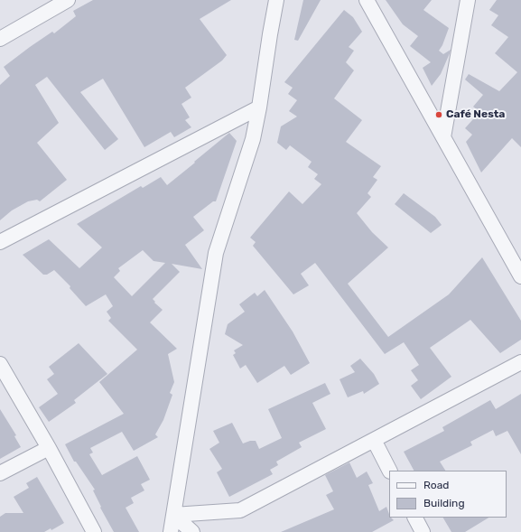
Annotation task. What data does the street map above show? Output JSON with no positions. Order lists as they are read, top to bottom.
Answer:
{
  "places": ["Café Nesta"],
  "legend": ["Road", "Building"]
}
